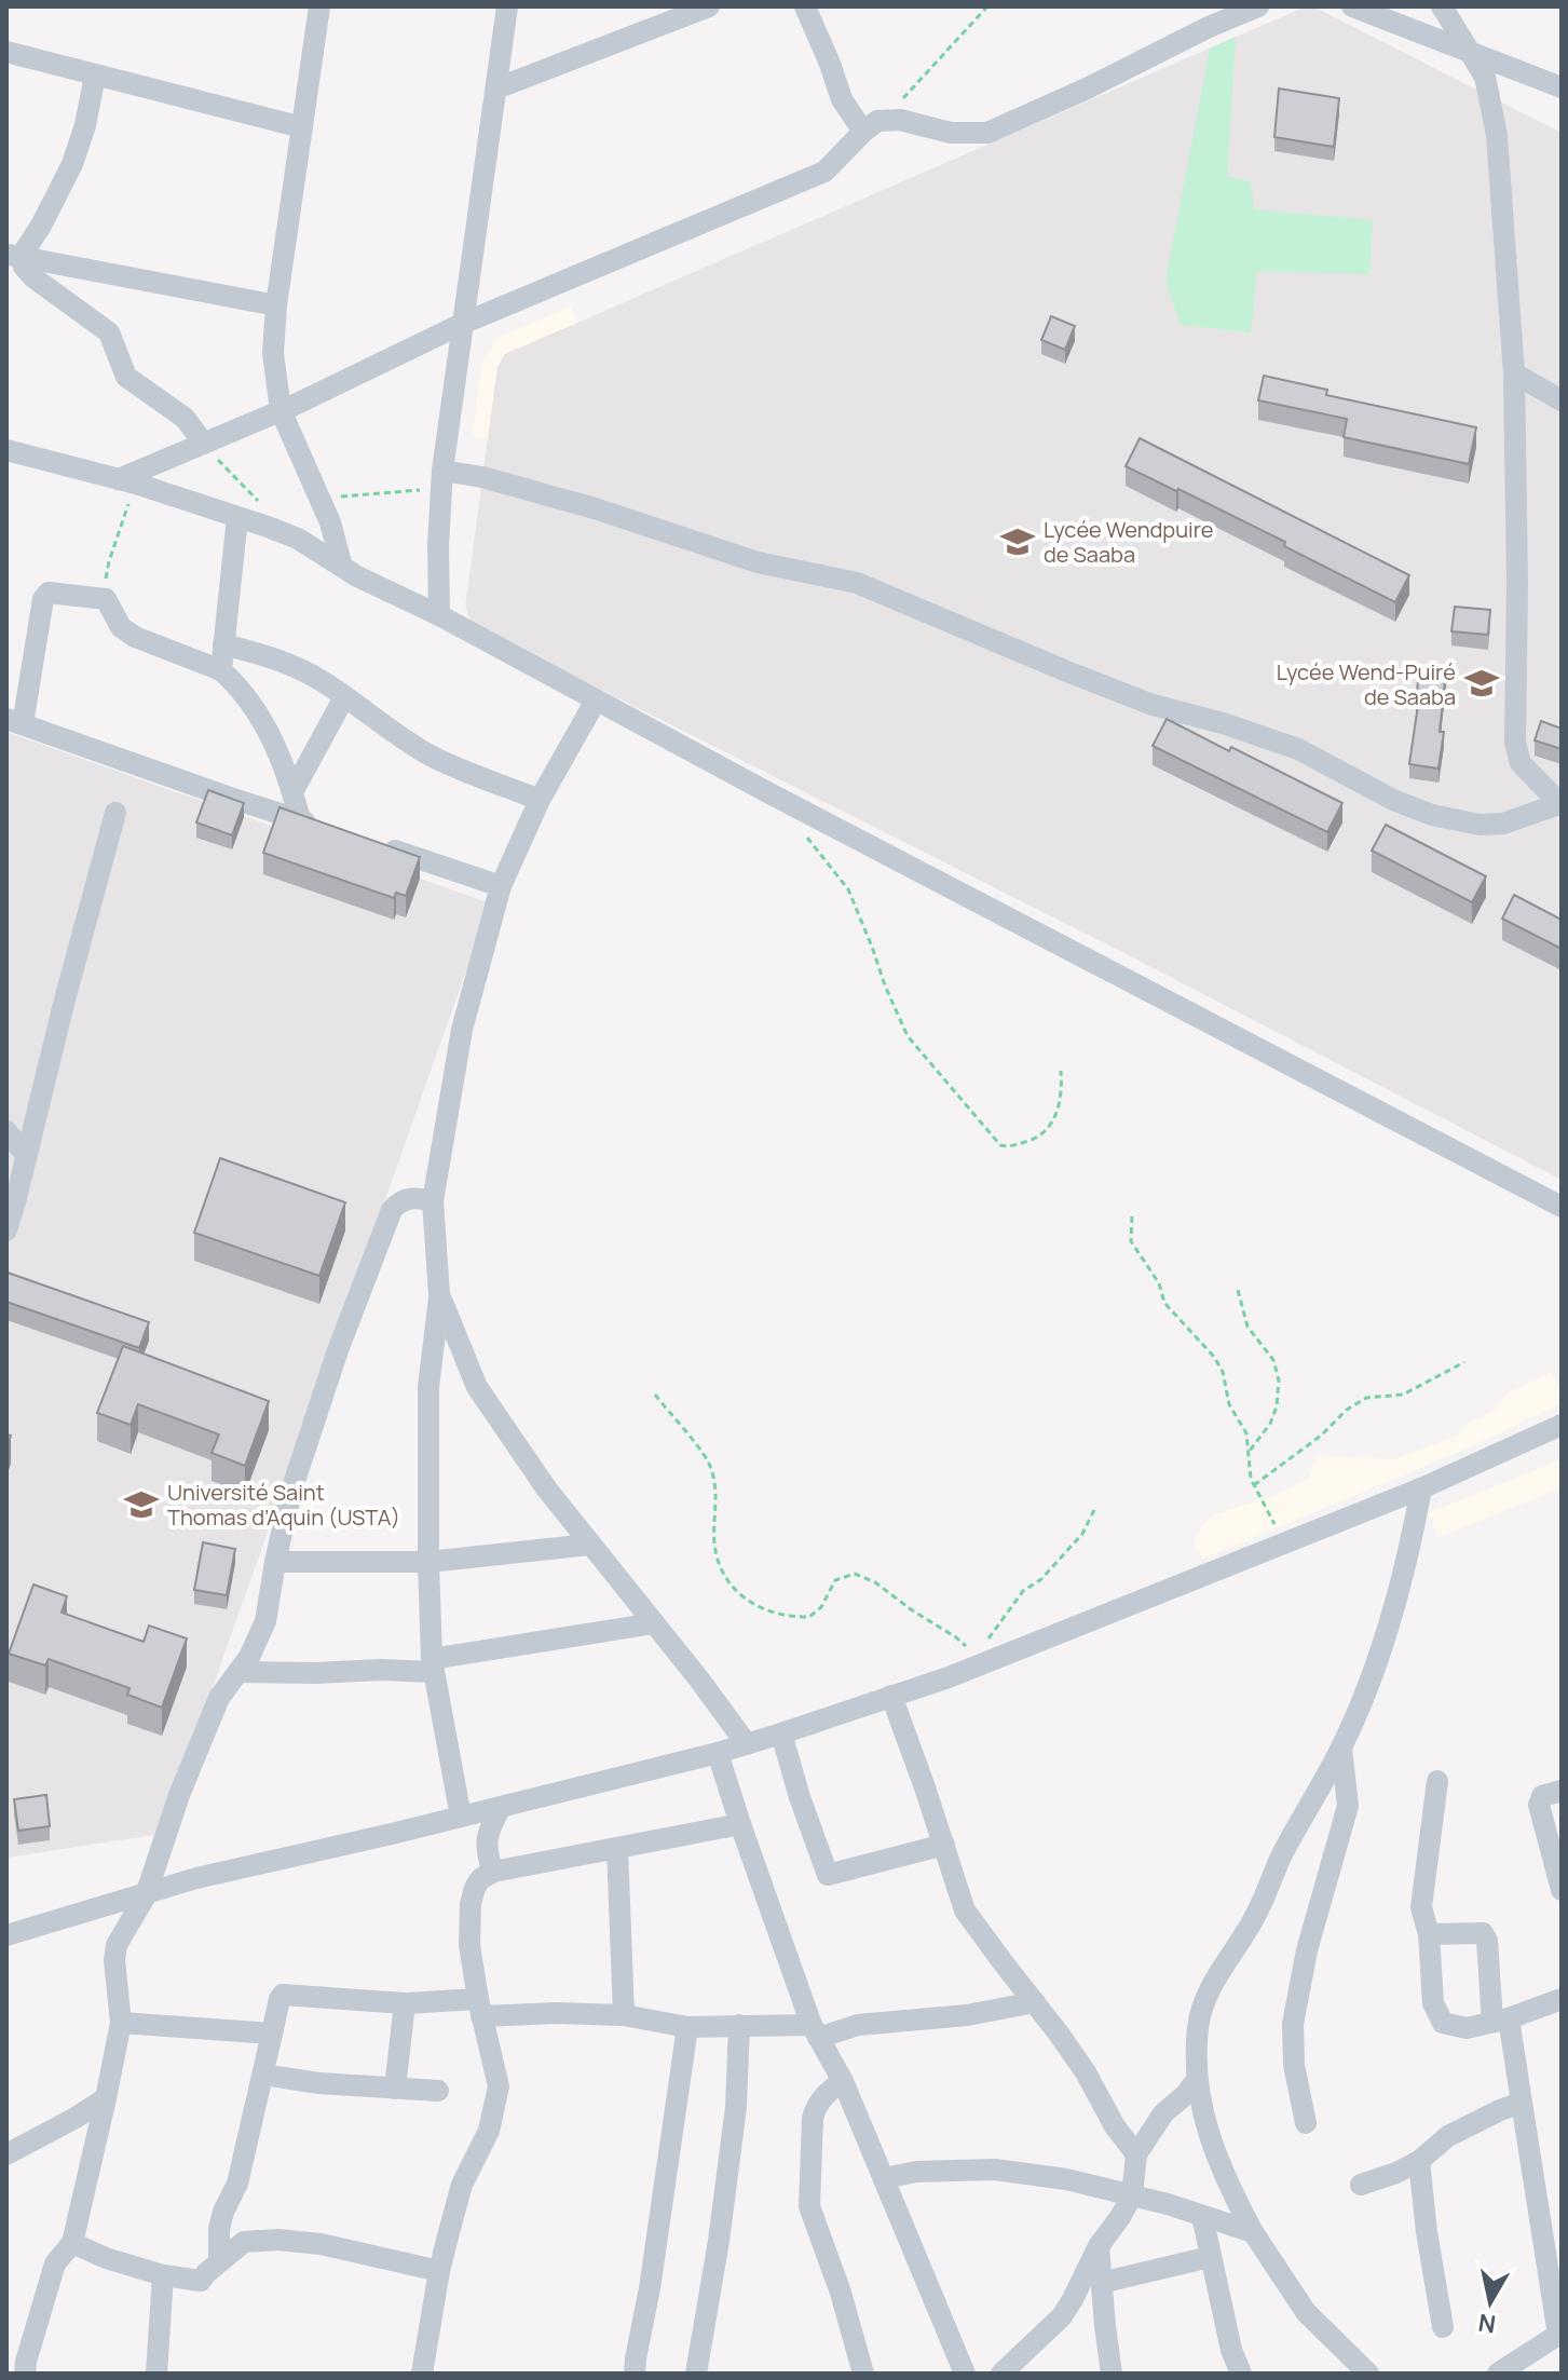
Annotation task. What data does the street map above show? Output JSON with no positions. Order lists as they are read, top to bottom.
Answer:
{
  "places": {
    "school or university": ["Lycée Wendpuire de Saaba", "Lycée Wend-Puiré de Saaba", "Université Saint Thomas d’Aquin (USTA)"]
  },
  "north": "bottom"
}
